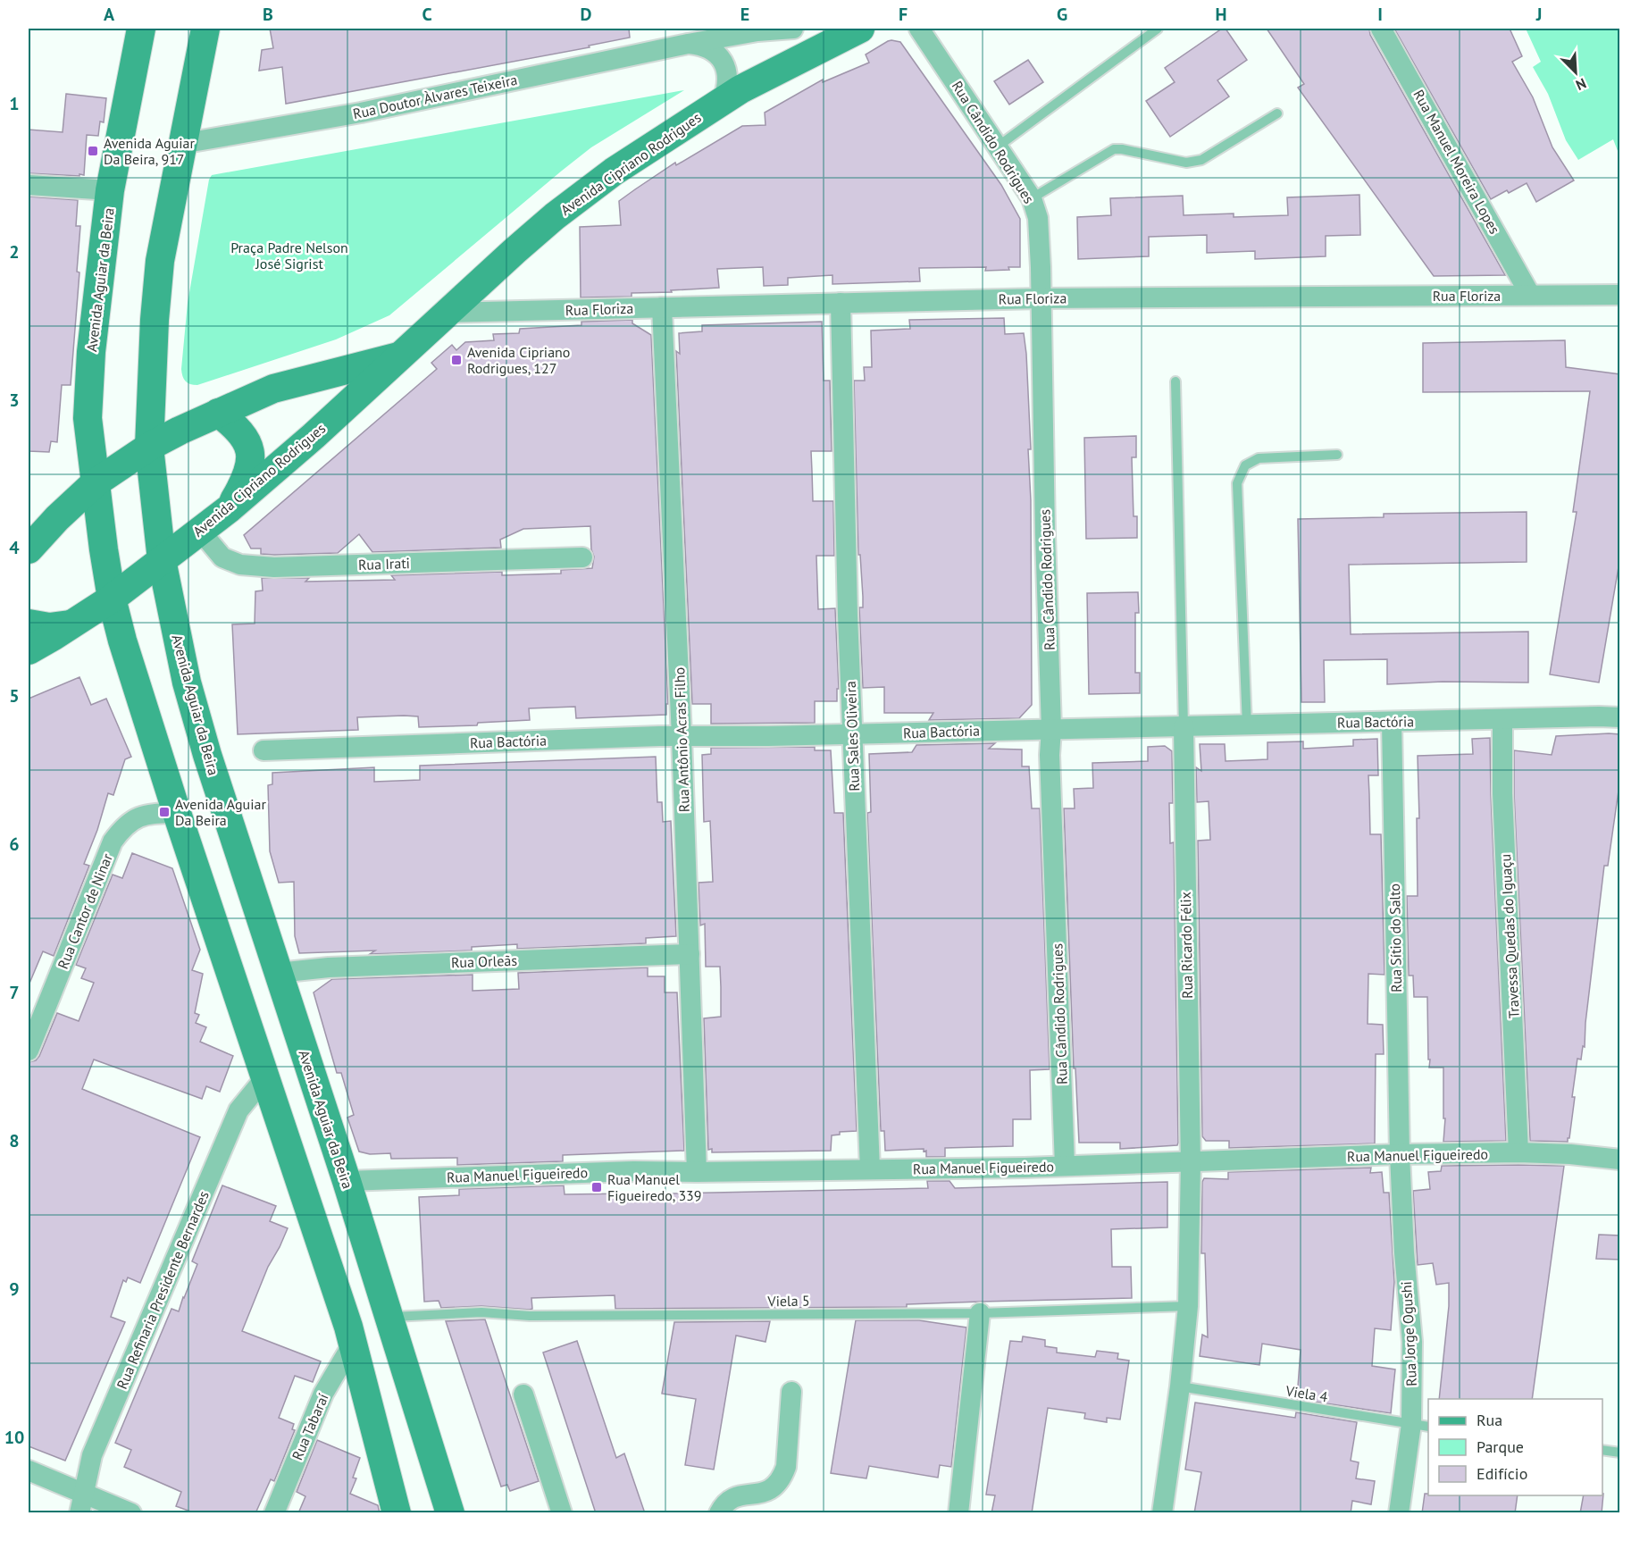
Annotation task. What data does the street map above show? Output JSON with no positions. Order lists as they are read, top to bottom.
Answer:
{
  "streets": {
    "main road": ["Avenida Cipriano Rodrigues", "Avenida Aguiar da Beira"],
    "street": [
      "Rua Doutor Àlvares Teixeira",
      "Rua Cândido Rodrigues",
      "Rua Manuel Moreira Lopes",
      "Rua Floriza",
      "Rua Irati",
      "Rua Bactória",
      "Rua Sales Oliveira",
      "Rua Antônio Acras Filho",
      "Rua Cantor de Ninar",
      "Travessa Quedas do Iguaçu",
      "Rua Sítio do Salto",
      "Rua Ricardo Félix",
      "Rua Orleãs",
      "Rua Manuel Figueiredo",
      "Rua Refinaria Presidente Bernardes",
      "Rua Jorge Ogushi",
      "Rua Tabaraí"
    ],
    "lane": ["Viela 5", "Viela 4"]
  },
  "crossings": [
    ["Rua Doutor Àlvares Teixeira", "Avenida Cipriano Rodrigues"],
    ["Rua Doutor Àlvares Teixeira", "Avenida Aguiar da Beira"],
    ["Rua Cândido Rodrigues", "Rua Floriza"],
    ["Rua Cândido Rodrigues", "Rua Bactória"],
    ["Rua Cândido Rodrigues", "Rua Manuel Figueiredo"],
    ["Rua Manuel Moreira Lopes", "Rua Floriza"],
    ["Avenida Cipriano Rodrigues", "Avenida Aguiar da Beira"],
    ["Avenida Cipriano Rodrigues", "Rua Floriza"],
    ["Avenida Cipriano Rodrigues", "Rua Irati"],
    ["Avenida Aguiar da Beira", "Rua Cantor de Ninar"],
    ["Avenida Aguiar da Beira", "Rua Orleãs"],
    ["Avenida Aguiar da Beira", "Rua Manuel Figueiredo"],
    ["Avenida Aguiar da Beira", "Rua Refinaria Presidente Bernardes"],
    ["Avenida Aguiar da Beira", "Viela 5"],
    ["Avenida Aguiar da Beira", "Rua Tabaraí"],
    ["Rua Floriza", "Rua Sales Oliveira"],
    ["Rua Floriza", "Rua Antônio Acras Filho"],
    ["Rua Bactória", "Rua Sales Oliveira"],
    ["Rua Bactória", "Rua Antônio Acras Filho"],
    ["Rua Bactória", "Travessa Quedas do Iguaçu"],
    ["Rua Bactória", "Rua Sítio do Salto"],
    ["Rua Bactória", "Rua Ricardo Félix"],
    ["Rua Sales Oliveira", "Rua Manuel Figueiredo"],
    ["Rua Antônio Acras Filho", "Rua Orleãs"],
    ["Rua Antônio Acras Filho", "Rua Manuel Figueiredo"],
    ["Travessa Quedas do Iguaçu", "Rua Manuel Figueiredo"],
    ["Rua Sítio do Salto", "Rua Manuel Figueiredo"],
    ["Rua Sítio do Salto", "Rua Jorge Ogushi"],
    ["Rua Ricardo Félix", "Rua Manuel Figueiredo"],
    ["Rua Ricardo Félix", "Viela 5"],
    ["Rua Ricardo Félix", "Viela 4"],
    ["Rua Manuel Figueiredo", "Rua Jorge Ogushi"],
    ["Rua Jorge Ogushi", "Viela 4"]
  ],
  "parks": ["Praça Padre Nelson José Sigrist"],
  "places": {
    "transit": [
      "Avenida Aguiar Da Beira, 917",
      "Avenida Cipriano Rodrigues, 127",
      "Avenida Aguiar Da Beira",
      "Rua Manuel Figueiredo, 339"
    ]
  },
  "legend": ["Rua", "Parque", "Edifício"],
  "north": "bottom right",
  "grid": {
    "columns": [
      "A",
      "B",
      "C",
      "D",
      "E",
      "F",
      "G",
      "H",
      "I",
      "J"
    ],
    "rows": [
      "1",
      "2",
      "3",
      "4",
      "5",
      "6",
      "7",
      "8",
      "9",
      "10"
    ]
  }
}
